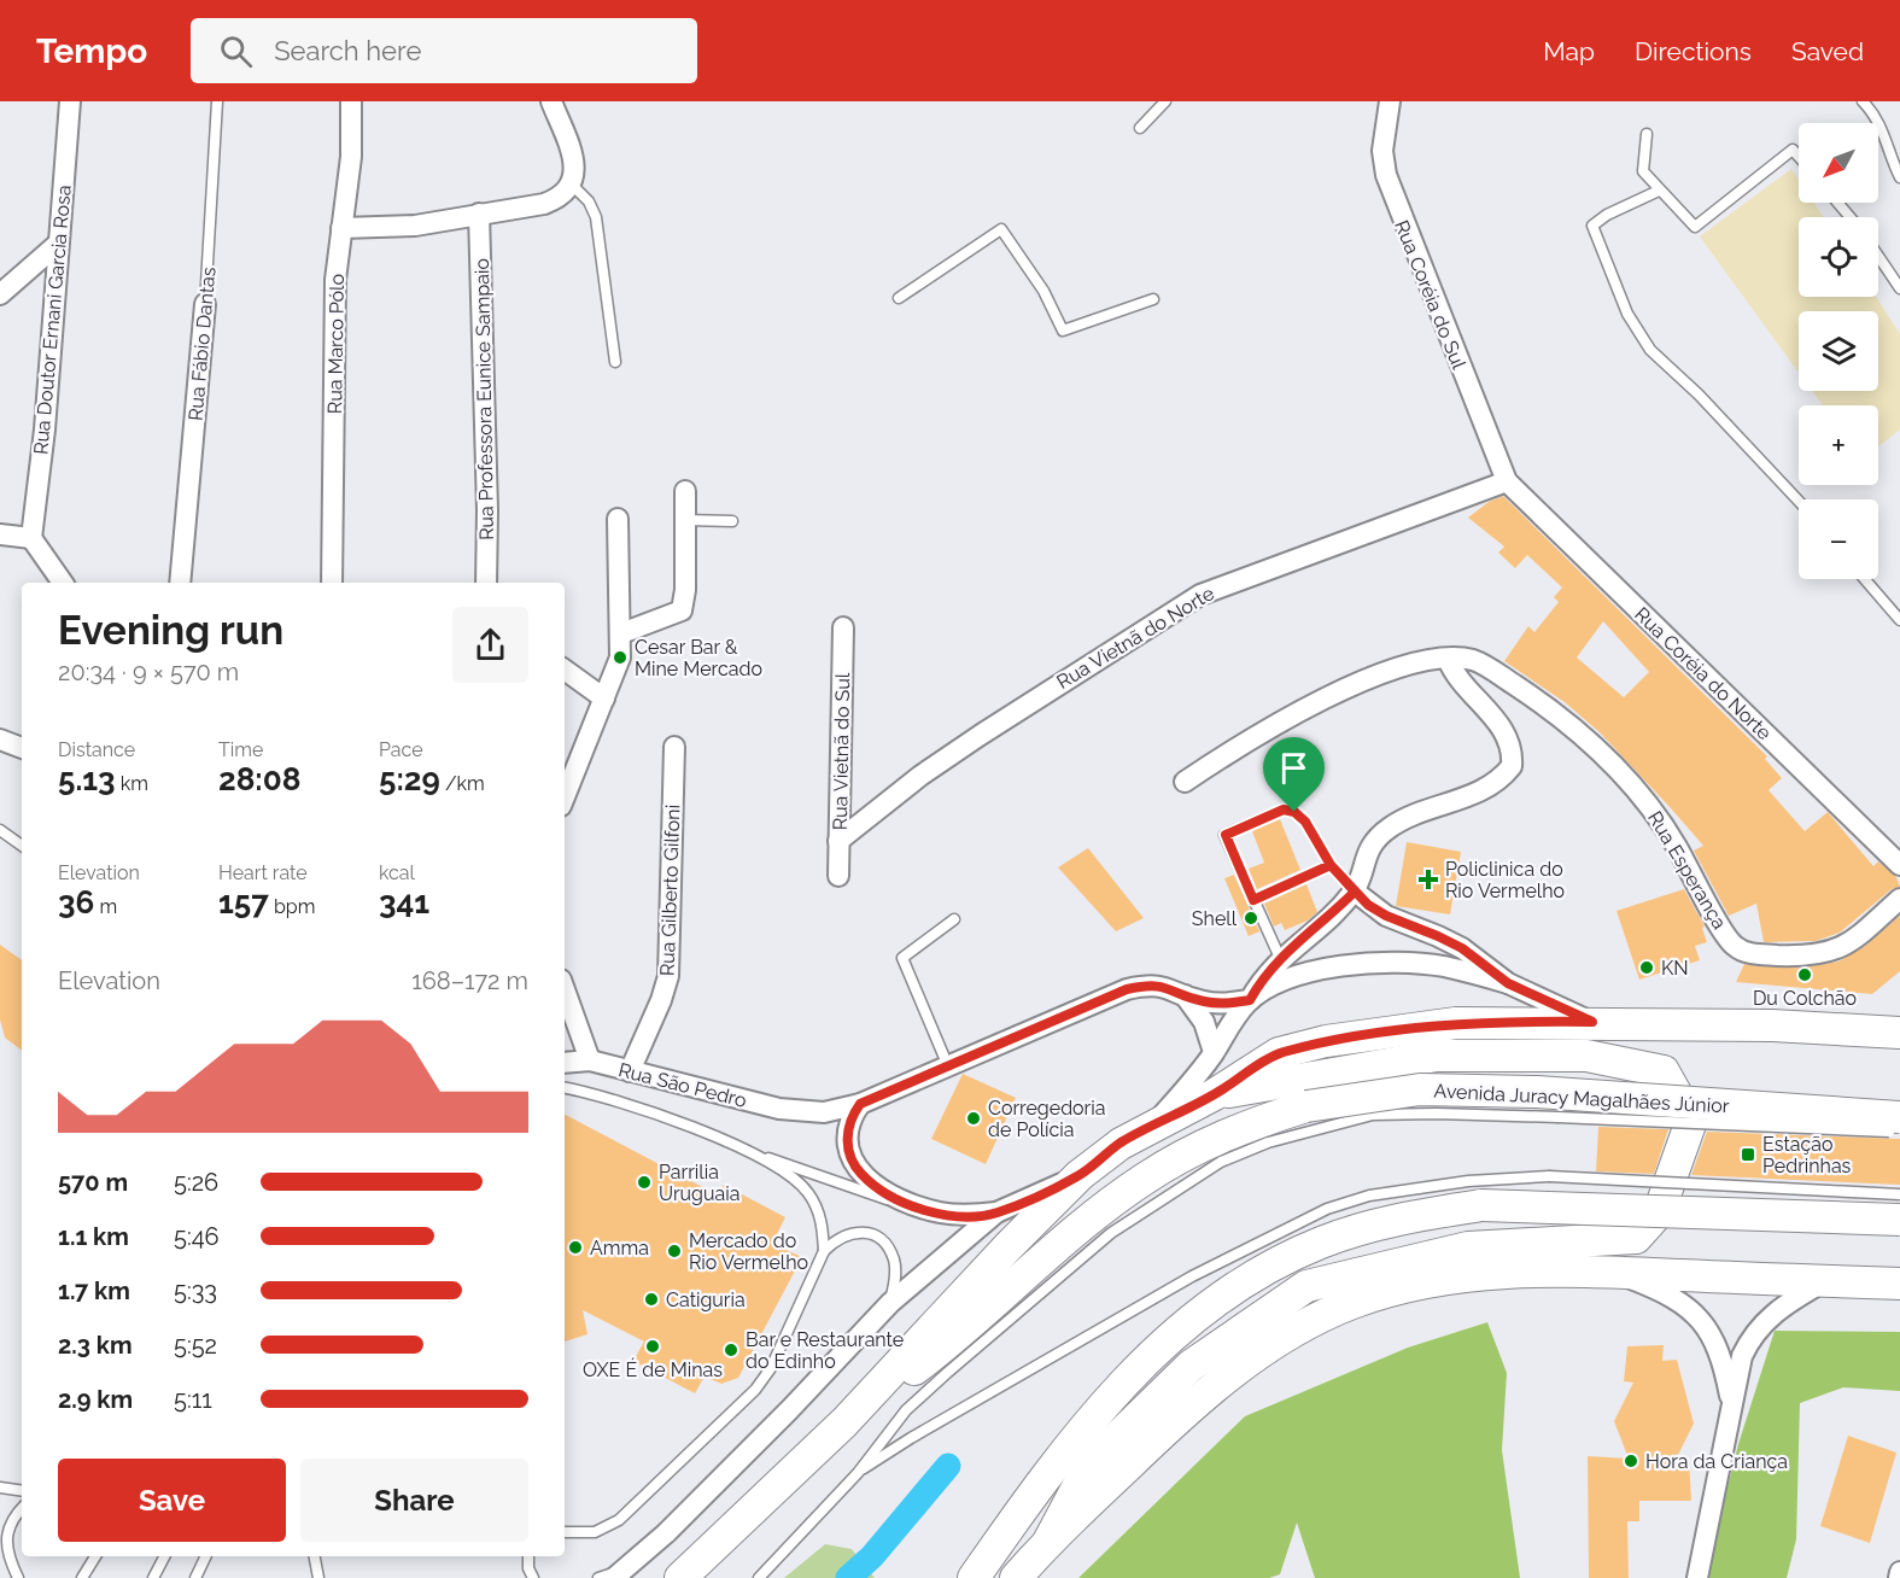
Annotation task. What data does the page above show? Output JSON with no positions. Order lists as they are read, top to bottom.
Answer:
{
  "streets": {
    "main road": ["Avenida Juracy Magalhães Júnior"],
    "street": [
      "Rua Coréia do Sul",
      "Rua Doutor Ernani Garcia Rosa",
      "Rua Fábio Dantas",
      "Rua Marco Pólo",
      "Rua Professora Eunice Sampaio",
      "Rua Vietnã do Norte",
      "Rua Coréia do Norte",
      "Rua Vietnã do Sul",
      "Rua Esperança",
      "Rua Gilberto Gilfoni",
      "Rua São Pedro"
    ]
  },
  "crossings": [
    ["Rua Coréia do Sul", "Rua Vietnã do Norte"],
    ["Rua Coréia do Sul", "Rua Coréia do Norte"],
    ["Rua Vietnã do Norte", "Rua Coréia do Norte"],
    ["Rua Vietnã do Norte", "Rua Vietnã do Sul"],
    ["Rua Gilberto Gilfoni", "Rua São Pedro"]
  ],
  "places": {
    "other": [
      "Cesar Bar & Mine Mercado",
      "Shell",
      "KN",
      "Du Colchão",
      "Corregedoria de Polícia",
      "Parrilia Uruguaia",
      "Amma",
      "Mercado do Rio Vermelho",
      "Catiguria",
      "OXE É de Minas",
      "Bar e Restaurante do Edinho",
      "Hora da Criança"
    ],
    "health": ["Policlinica do Rio Vermelho"],
    "transit": ["Estação Pedrinhas"]
  },
  "north": "bottom left",
  "page": {
    "header": "Tempo",
    "search": "Search here",
    "nav": ["Map", "Directions", "Saved"],
    "map_buttons": ["+", "−"],
    "heading": ["Evening run", "20:34 · 9 × 570 m"],
    "stats": [
      ["Distance", "5.13 km"],
      ["Time", "28:08"],
      ["Pace", "5:29 /km"],
      ["Elevation", "36 m"],
      ["Heart rate", "157 bpm"],
      ["kcal", "341"]
    ],
    "chart": ["Elevation", "168–172 m"],
    "list": [
      {
        "name": "570 m",
        "note": "5:26"
      },
      {
        "name": "1.1 km",
        "note": "5:46"
      },
      {
        "name": "1.7 km",
        "note": "5:33"
      },
      {
        "name": "2.3 km",
        "note": "5:52"
      },
      {
        "name": "2.9 km",
        "note": "5:11"
      }
    ],
    "buttons": ["Save", "Share"]
  }
}
